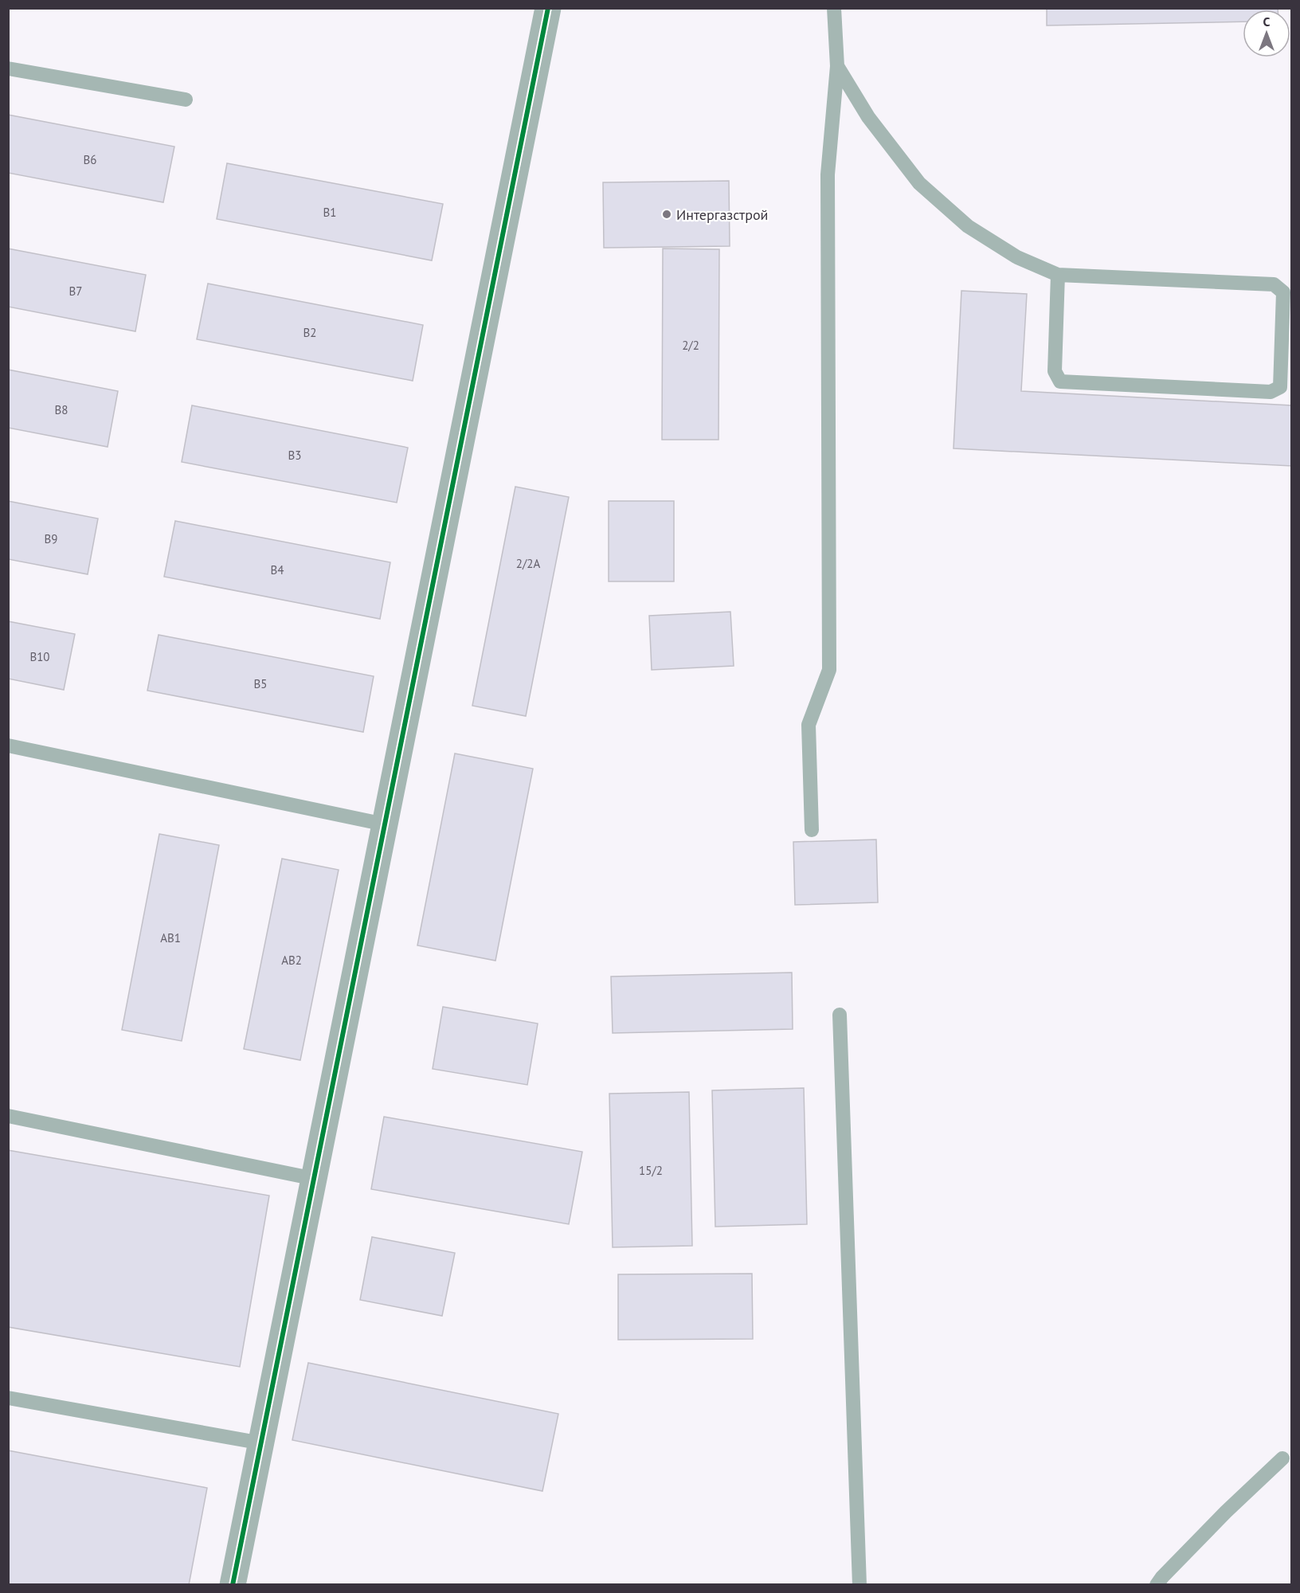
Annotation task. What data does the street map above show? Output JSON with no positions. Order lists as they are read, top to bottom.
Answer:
{
  "places": ["Интергазстрой"],
  "house_numbers": [
    "В6",
    "В1",
    "В7",
    "В2",
    "2/2",
    "В8",
    "В3",
    "В9",
    "2/2А",
    "В4",
    "В10",
    "В5",
    "АВ1",
    "АВ2",
    "15/2"
  ],
  "north": "top"
}
